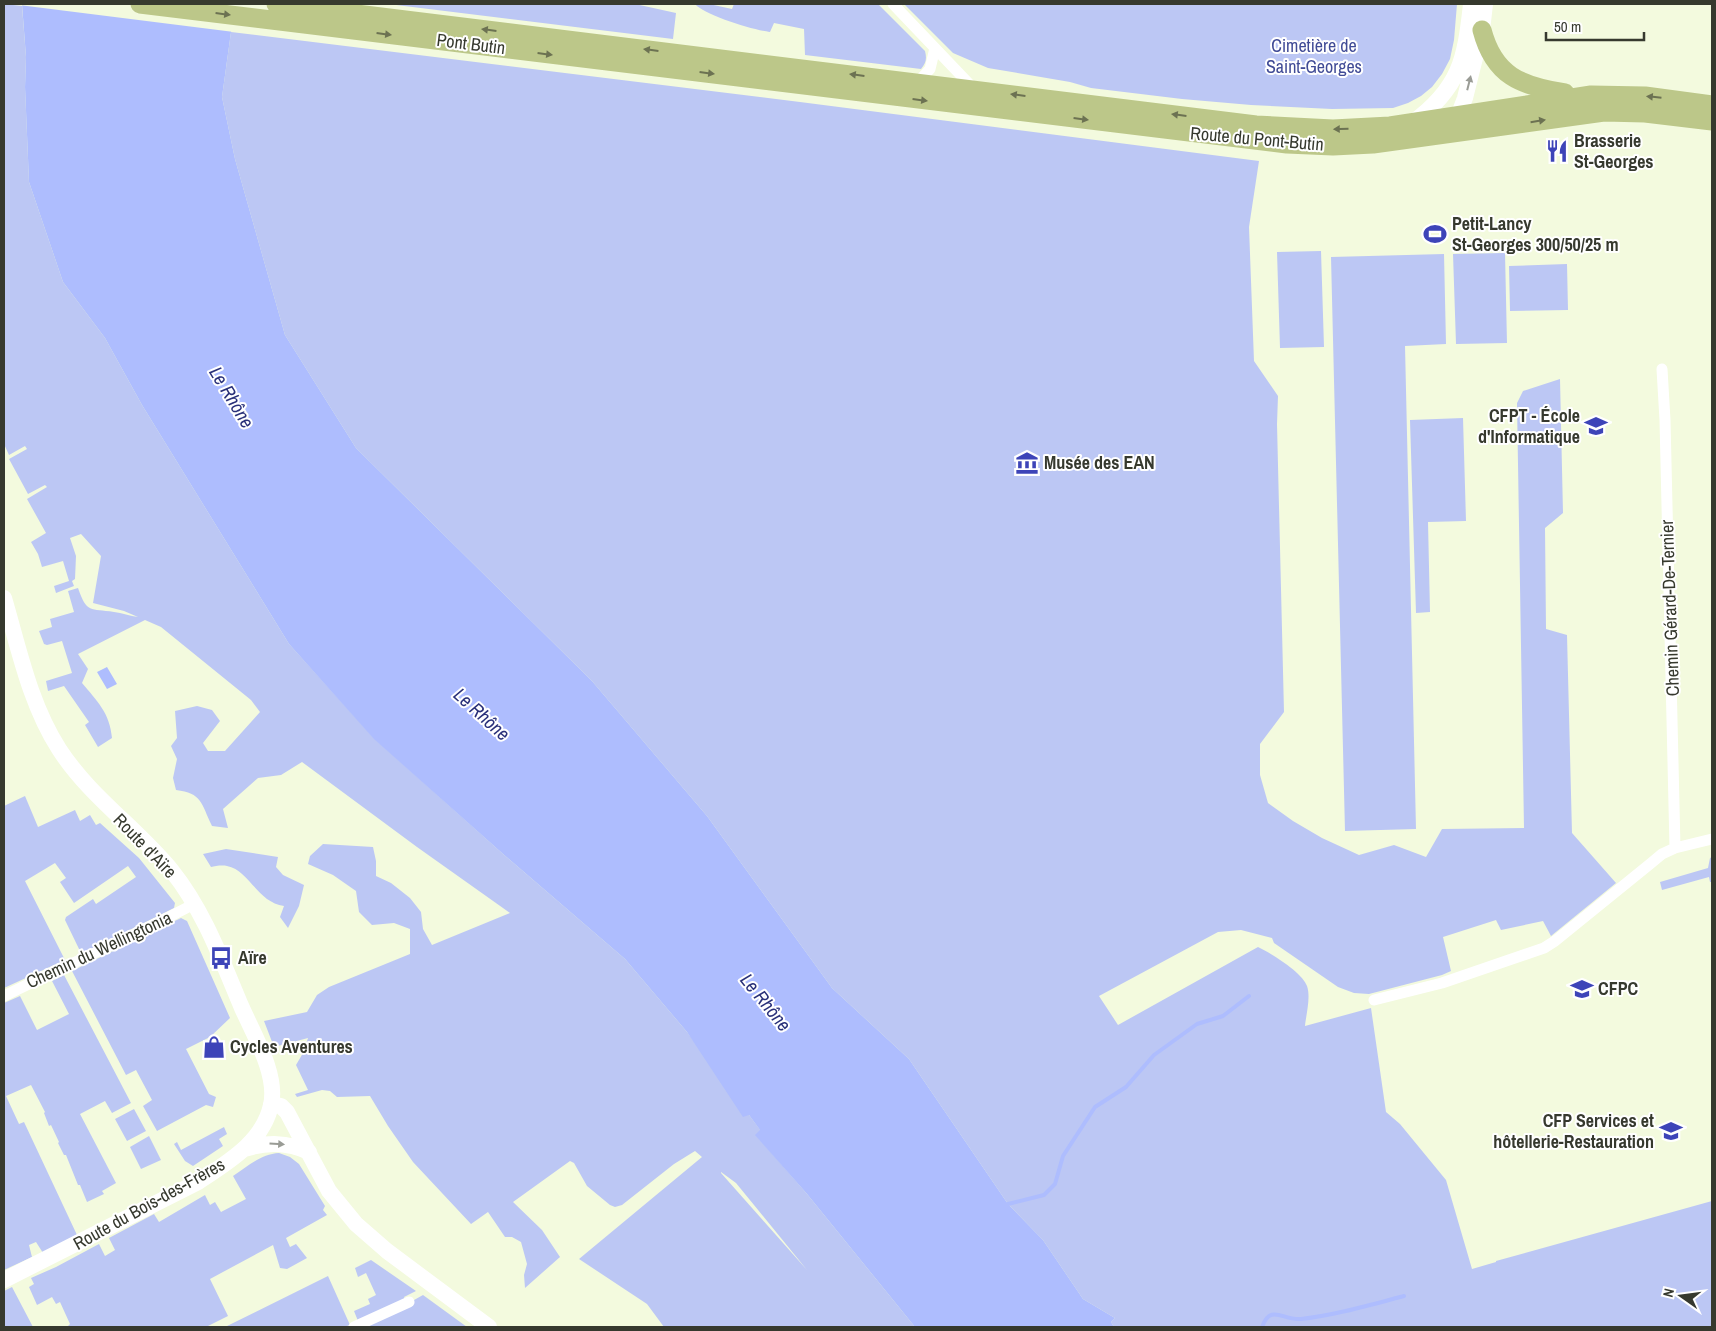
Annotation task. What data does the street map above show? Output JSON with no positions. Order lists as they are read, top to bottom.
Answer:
{
  "streets": {
    "main road": ["Pont Butin", "Route du Pont-Butin"],
    "street": [
      "Chemin Gérard-De-Ternier",
      "Route d'Aïre",
      "Chemin du Wellingtonia",
      "Route du Bois-des-Frères"
    ]
  },
  "crossings": [
    ["Pont Butin", "Route du Pont-Butin"],
    ["Route d'Aïre", "Chemin du Wellingtonia"],
    ["Route d'Aïre", "Route du Bois-des-Frères"]
  ],
  "water": ["Le Rhône"],
  "parks": ["Cimetière de Saint-Georges"],
  "places": {
    "restaurant": ["Brasserie St-Georges"],
    "sports": ["Petit-Lancy St-Georges 300/50/25 m"],
    "school or university": ["CFPT - École d'Informatique", "CFPC", "CFP Services et hôtellerie-Restauration"],
    "museum": ["Musée des EAN"],
    "bus stop": ["Aïre"],
    "shop": ["Cycles Aventures"]
  },
  "scale_bar": "50 m",
  "north": "left"
}
